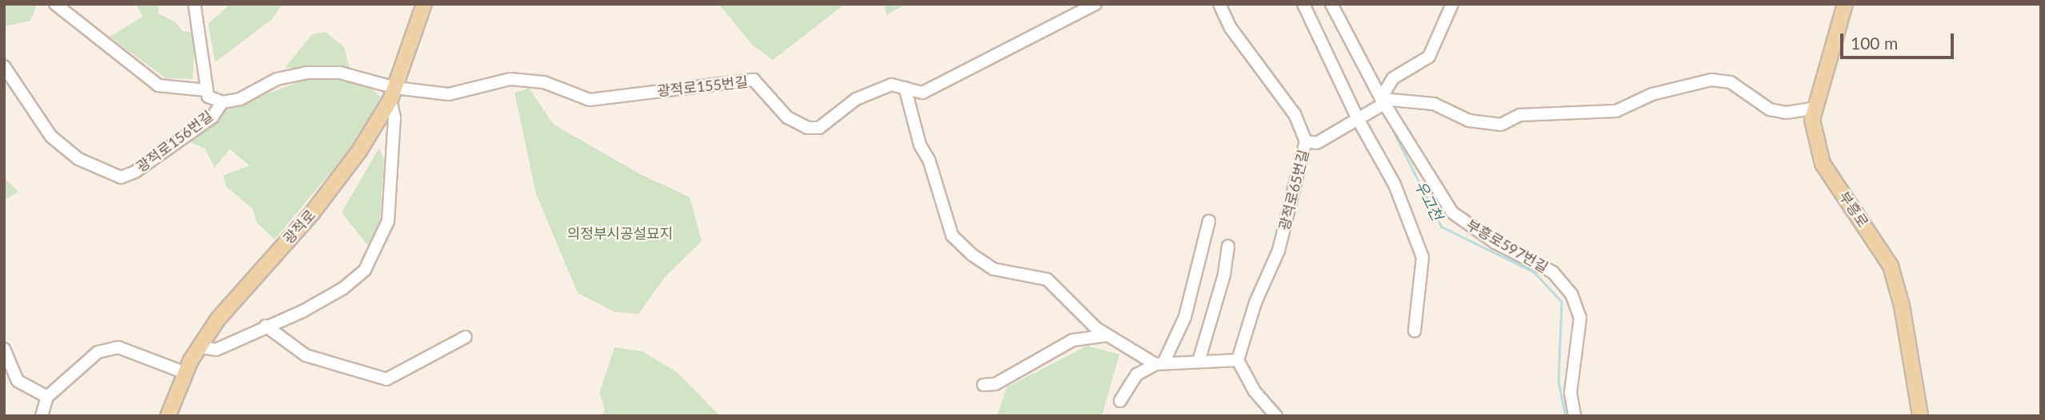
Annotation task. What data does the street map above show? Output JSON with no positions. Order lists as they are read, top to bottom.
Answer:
{
  "streets": {
    "main road": ["부흥로", "광적로"],
    "street": [
      "광적로155번길",
      "광적로156번길",
      "광적로65번길",
      "부흥로597번길"
    ]
  },
  "crossings": [
    ["광적로155번길", "광적로156번길"],
    ["광적로155번길", "광적로"],
    ["광적로156번길", "광적로"]
  ],
  "water": ["우고천"],
  "parks": ["의정부시공설묘지"],
  "scale_bar": "100 m"
}
